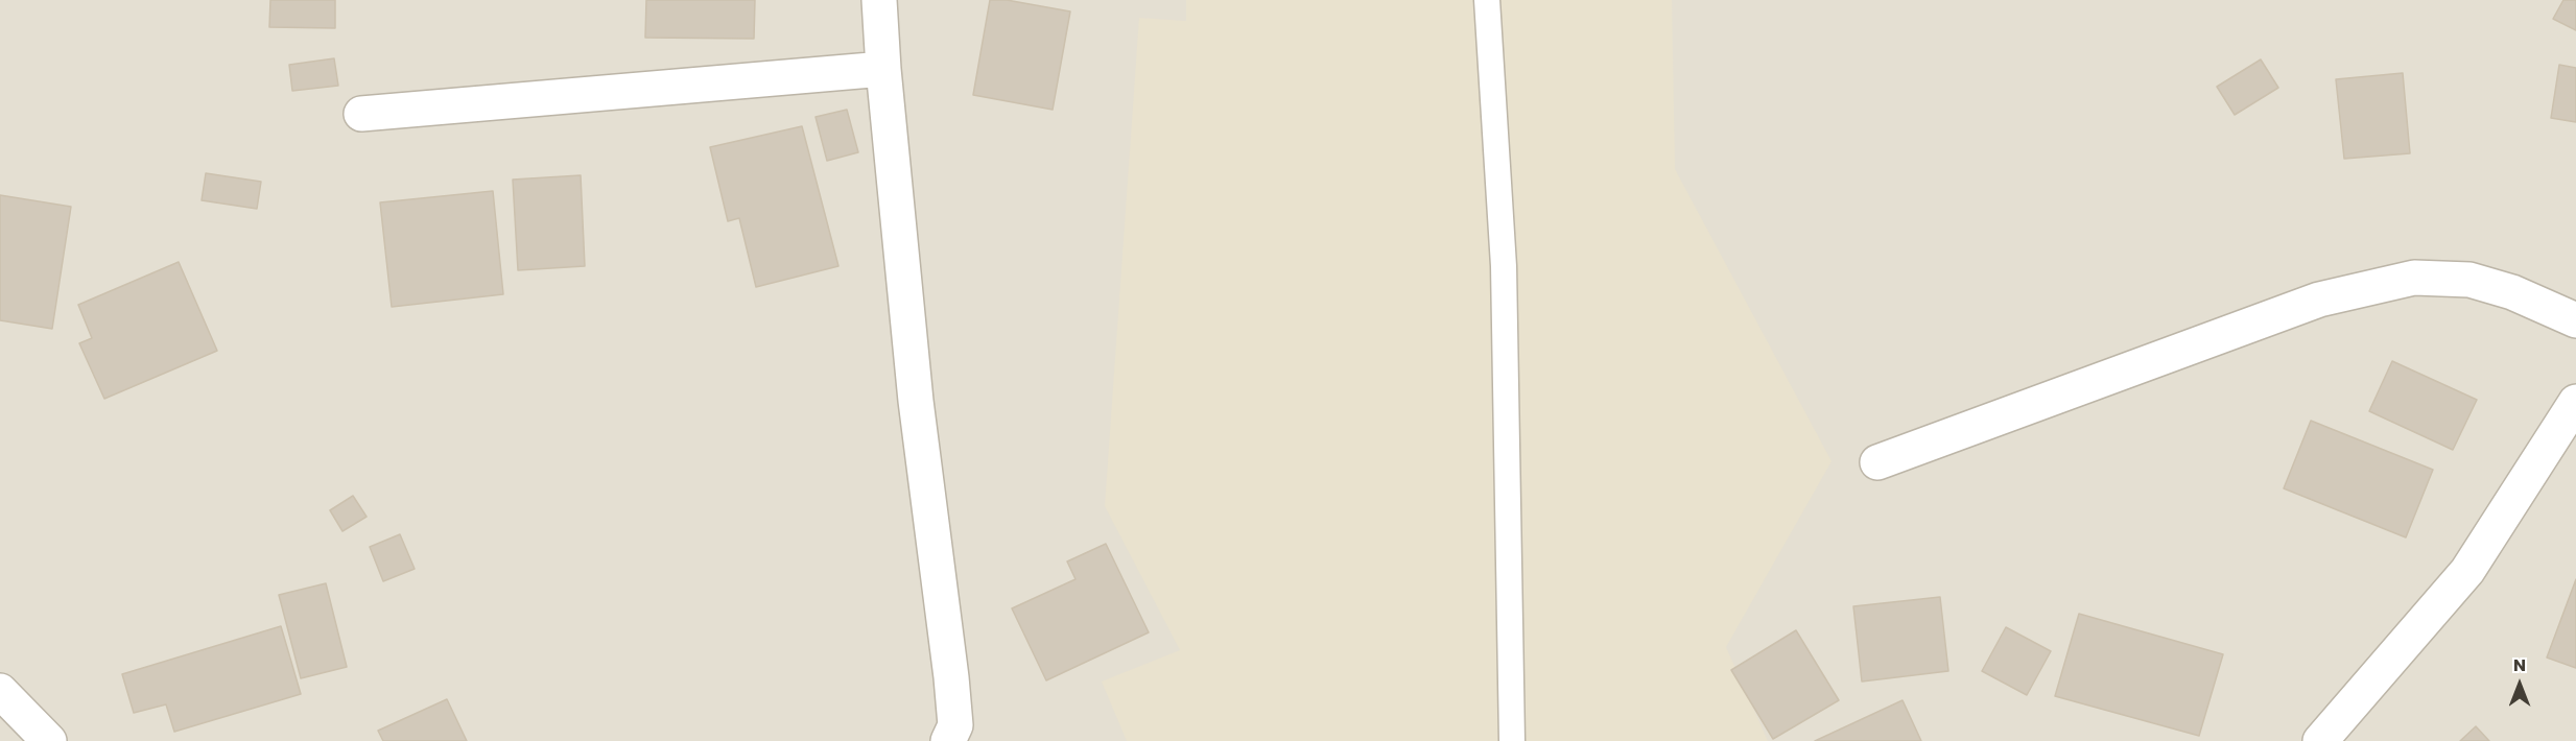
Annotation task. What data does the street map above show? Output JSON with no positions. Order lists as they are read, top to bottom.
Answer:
{
  "north": "top"
}
